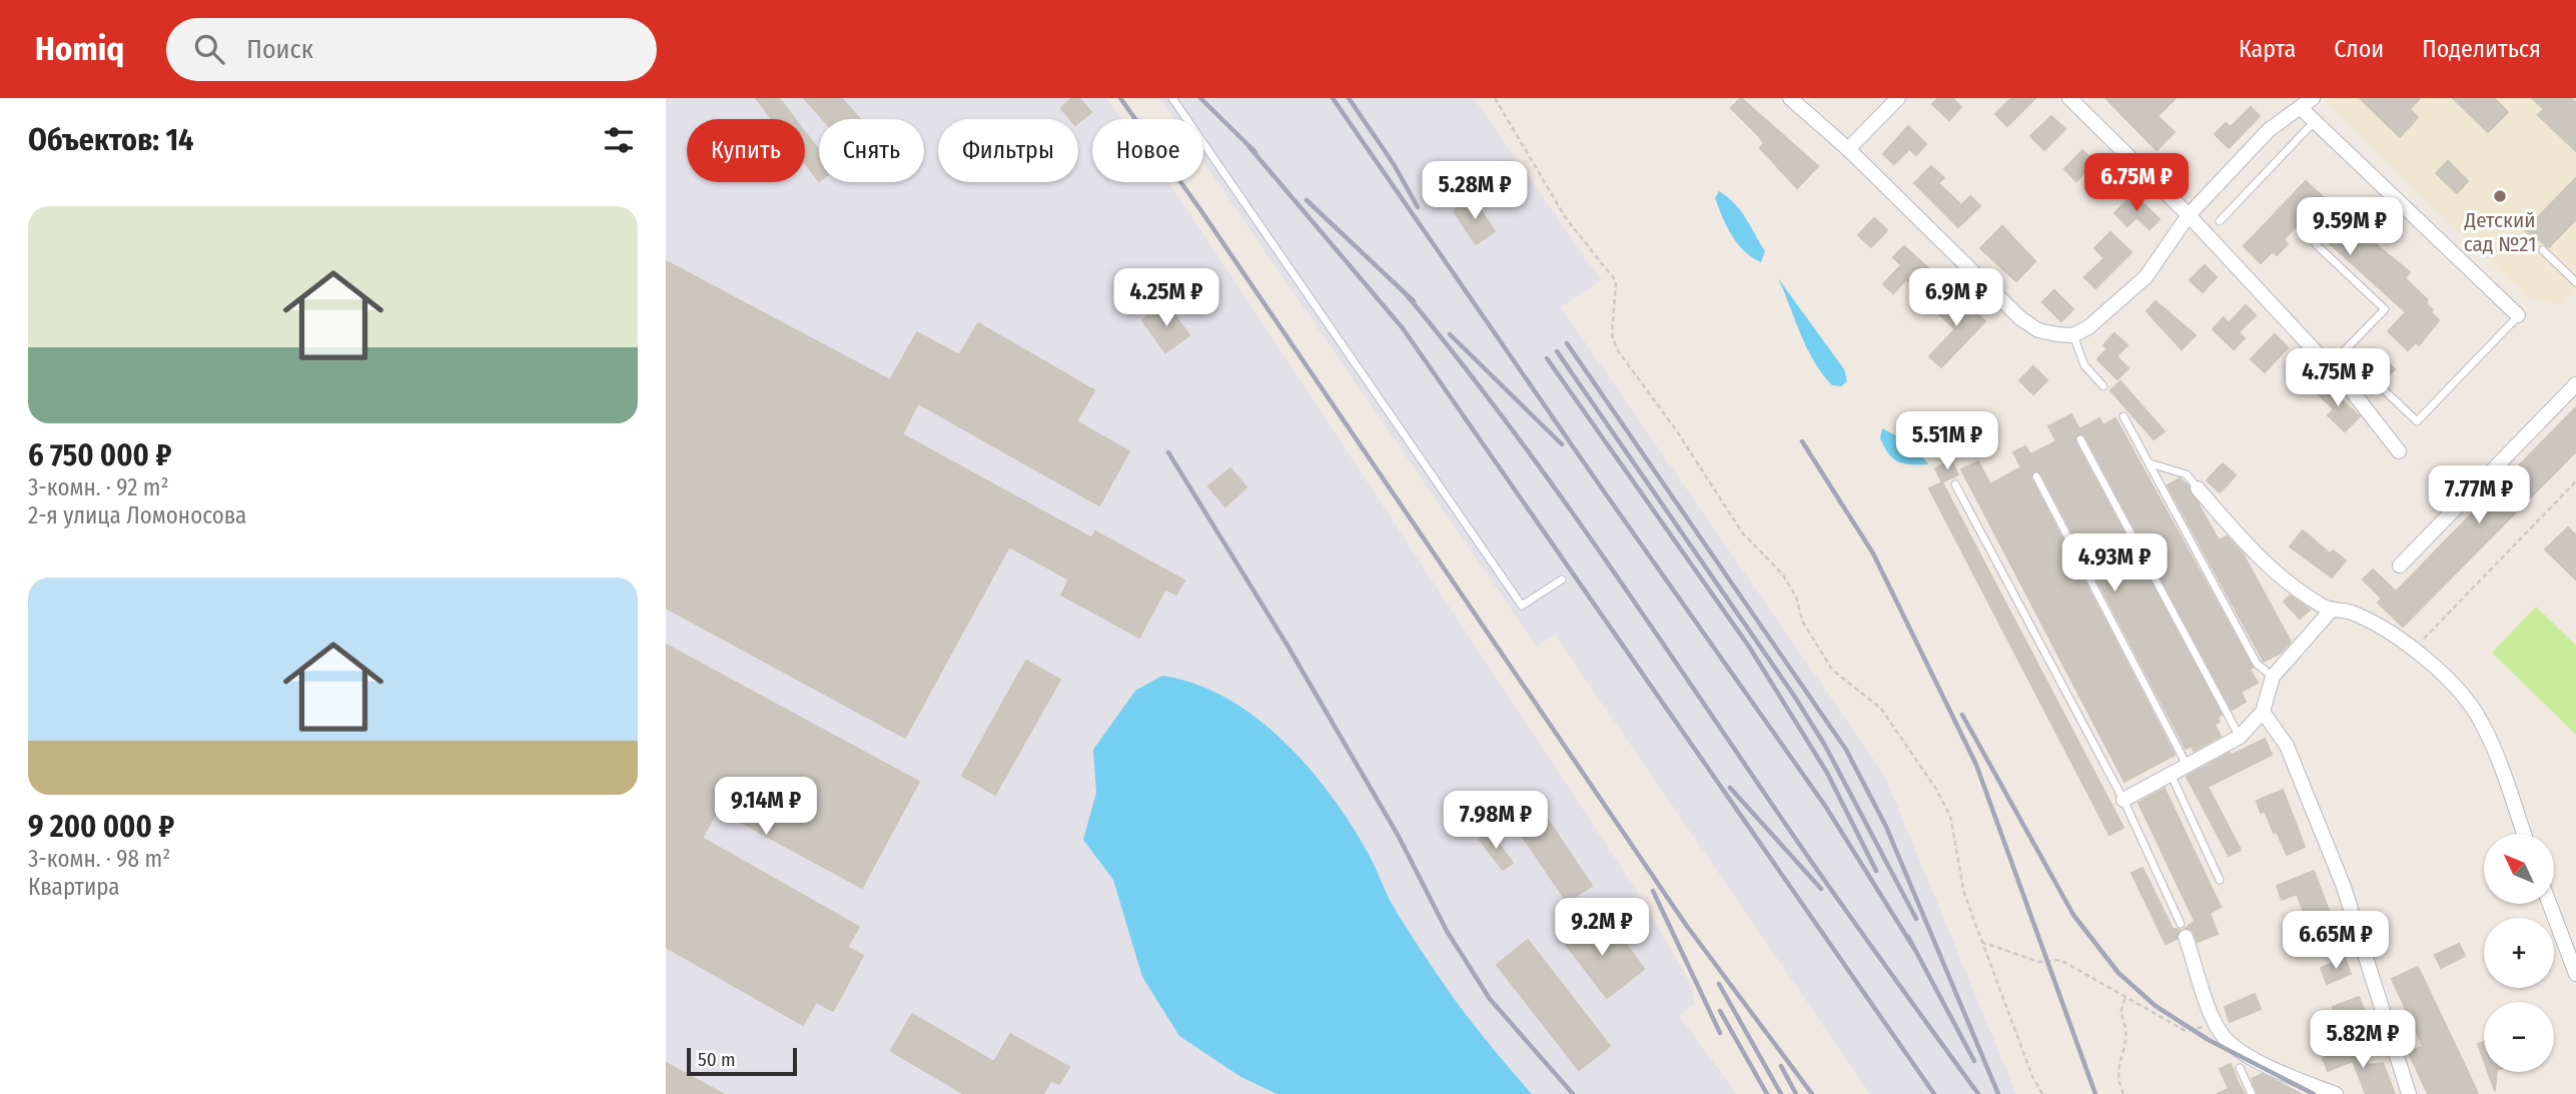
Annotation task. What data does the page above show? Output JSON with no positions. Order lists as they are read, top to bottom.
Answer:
{
  "places": ["Детский сад №21"],
  "scale_bar": "50 m",
  "north": "top left",
  "page": {
    "header": "Homiq",
    "search": "Поиск",
    "nav": ["Карта", "Слои", "Поделиться"],
    "heading": "Объектов: 14",
    "chip": [
      "Купить",
      "Снять",
      "Фильтры",
      "Новое"
    ],
    "price": [
      "6.75M ₽",
      "5.28M ₽",
      "9.59M ₽",
      "4.25M ₽",
      "6.9M ₽",
      "4.75M ₽",
      "5.51M ₽",
      "7.77M ₽",
      "4.93M ₽",
      "9.14M ₽",
      "7.98M ₽",
      "9.2M ₽",
      "6.65M ₽",
      "5.82M ₽"
    ],
    "list": [
      {
        "name": "6 750 000 ₽",
        "note": "3-комн. · 92 m² · 2-я улица Ломоносова"
      },
      {
        "name": "9 200 000 ₽",
        "note": "3-комн. · 98 m² · Квартира"
      }
    ],
    "map_buttons": ["+", "−"],
    "scale": "50 m"
  }
}
